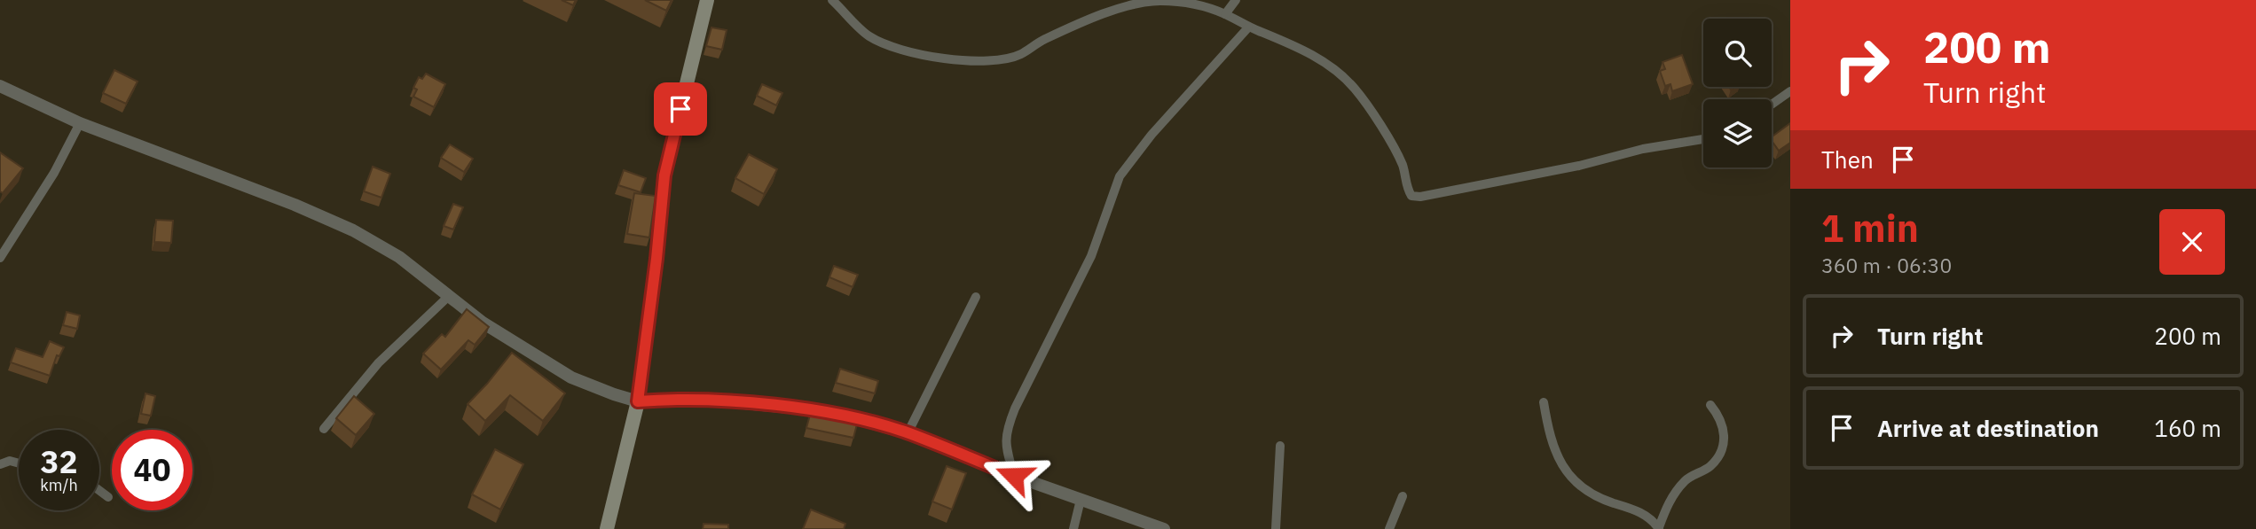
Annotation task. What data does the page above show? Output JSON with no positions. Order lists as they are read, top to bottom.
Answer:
{
  "page": {
    "turn": ["200 m", "Turn right"],
    "then": "Then",
    "heading": ["1 min", "360 m · 06:30"],
    "list": [
      {
        "name": "Turn right",
        "value": "200 m"
      },
      {
        "name": "Arrive at destination",
        "value": "160 m"
      }
    ],
    "speed": "32 km/h",
    "limit": "40"
  }
}
